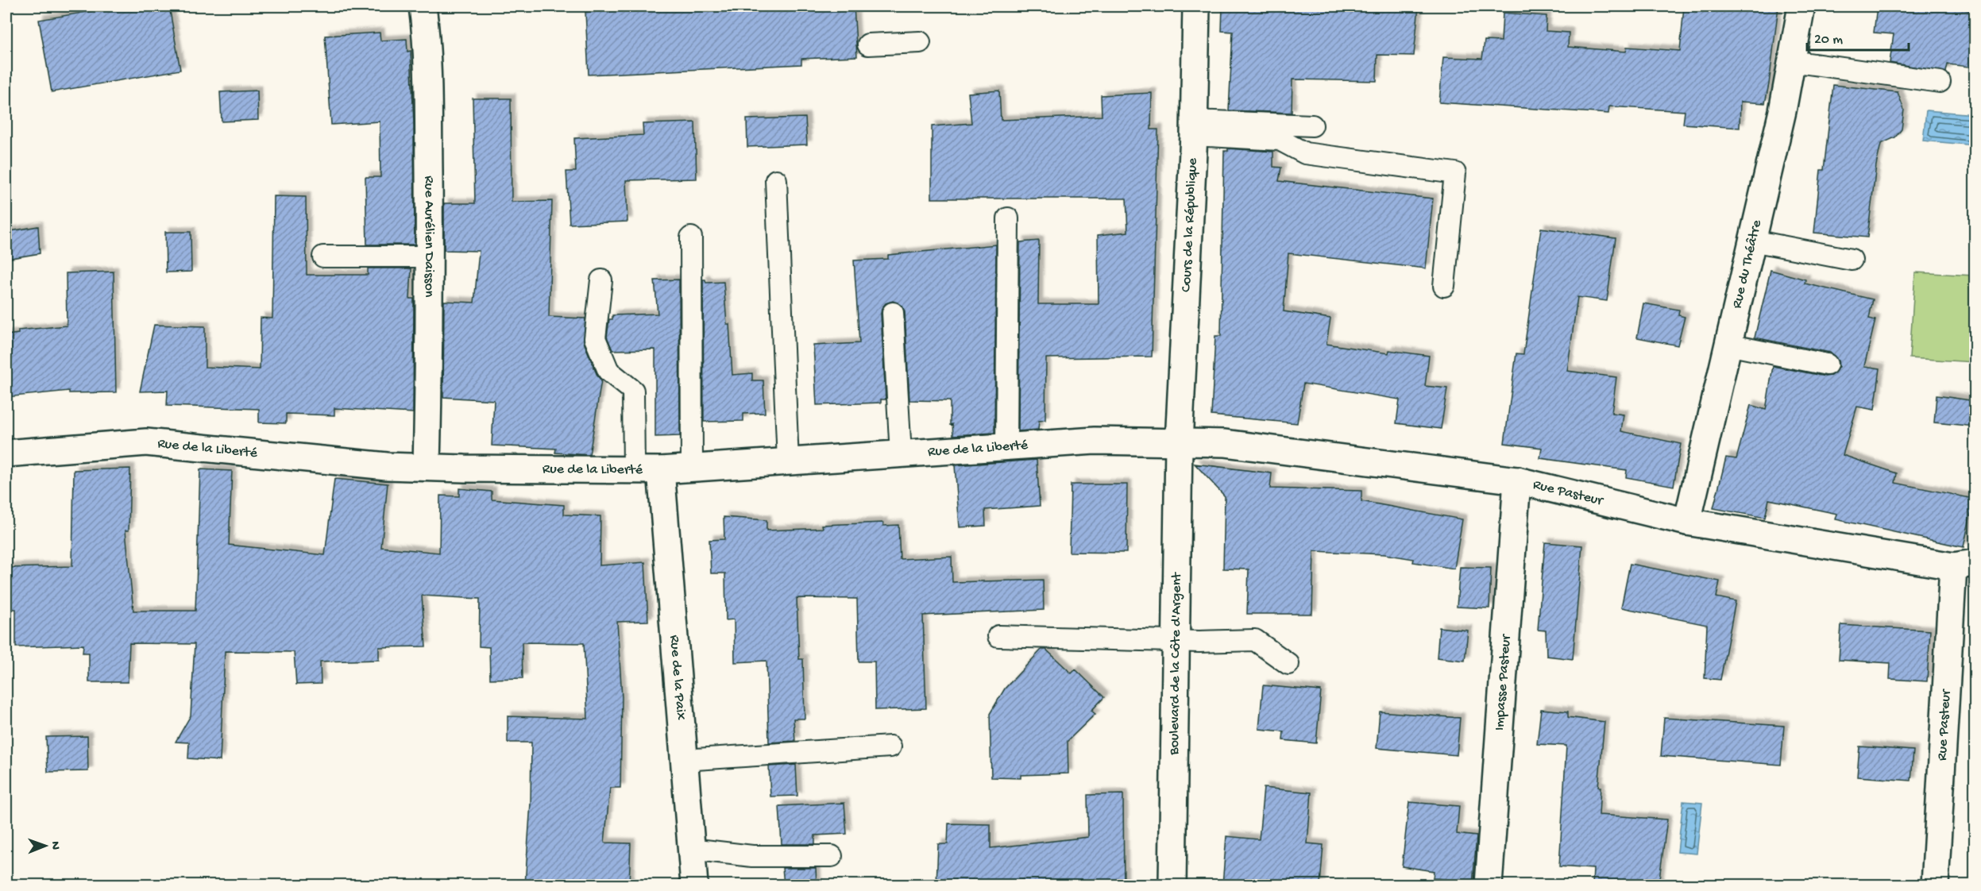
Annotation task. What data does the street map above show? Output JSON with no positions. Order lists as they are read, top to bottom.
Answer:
{
  "streets": {
    "street": [
      "Cours de la République",
      "Rue Aurélien Daisson",
      "Rue du Théâtre",
      "Rue de la Liberté",
      "Rue Pasteur",
      "Boulevard de la Côte d'Argent",
      "Rue de la Paix",
      "Impasse Pasteur"
    ]
  },
  "crossings": [
    ["Cours de la République", "Rue de la Liberté"],
    ["Cours de la République", "Rue Pasteur"],
    ["Cours de la République", "Boulevard de la Côte d'Argent"],
    ["Rue Aurélien Daisson", "Rue de la Liberté"],
    ["Rue du Théâtre", "Rue Pasteur"],
    ["Rue de la Liberté", "Rue Pasteur"],
    ["Rue de la Liberté", "Boulevard de la Côte d'Argent"],
    ["Rue de la Liberté", "Rue de la Paix"],
    ["Rue Pasteur", "Boulevard de la Côte d'Argent"],
    ["Rue Pasteur", "Impasse Pasteur"]
  ],
  "scale_bar": "20 m",
  "north": "right"
}
